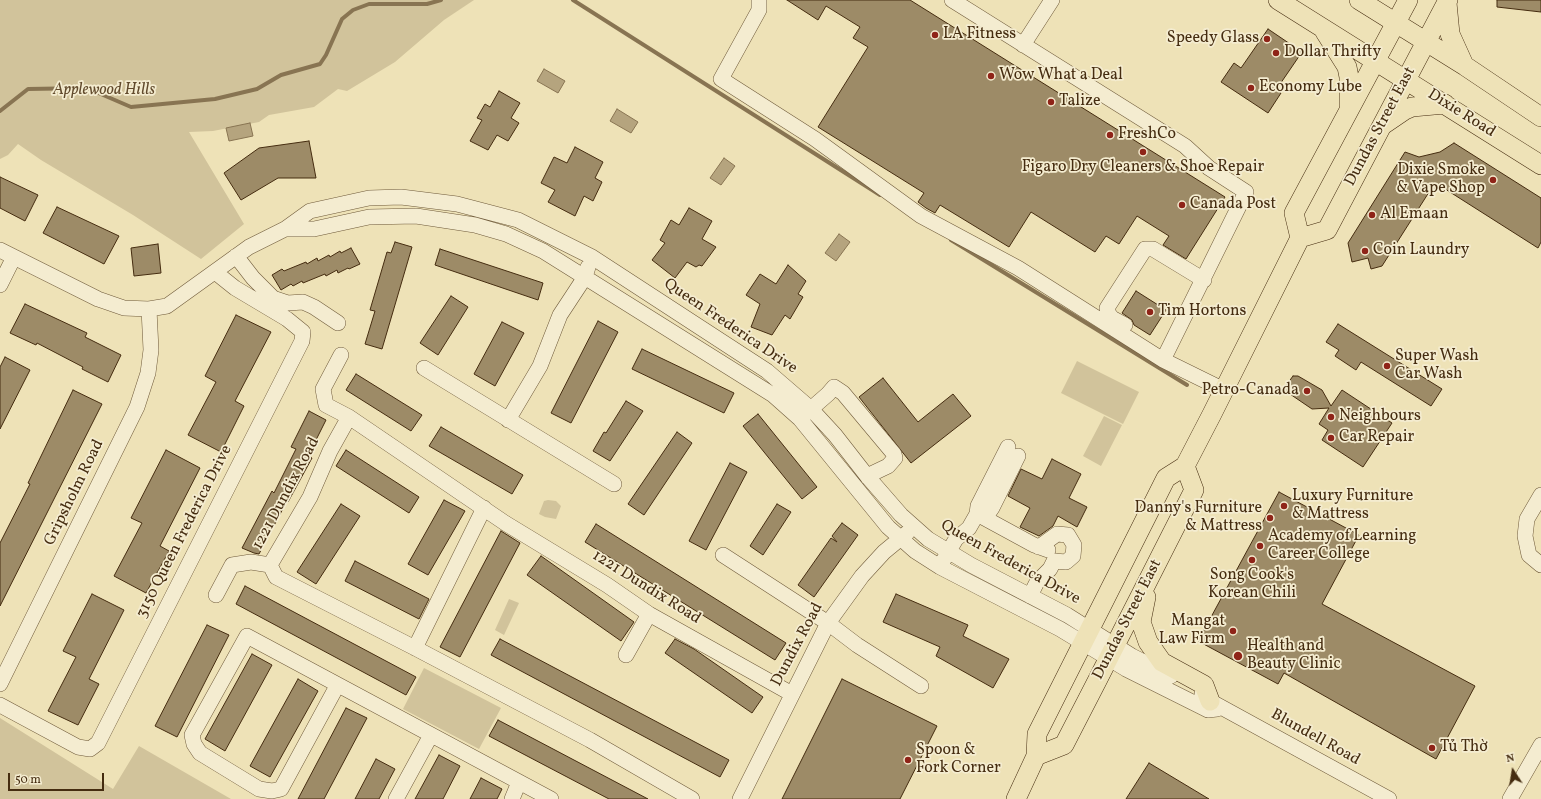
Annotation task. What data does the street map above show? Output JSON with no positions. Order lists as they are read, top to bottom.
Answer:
{
  "streets": {
    "main road": ["Dixie Road", "Dundas Street East"],
    "street": [
      "Queen Frederica Drive",
      "Gripsholm Road",
      "1221 Dundix Road",
      "3150 Queen Frederica Drive",
      "Dundix Road",
      "Blundell Road"
    ]
  },
  "crossings": [
    ["Dixie Road", "Dundas Street East"],
    ["Dundas Street East", "Queen Frederica Drive"],
    ["Dundas Street East", "Blundell Road"],
    ["Queen Frederica Drive", "Gripsholm Road"],
    ["Queen Frederica Drive", "3150 Queen Frederica Drive"],
    ["Queen Frederica Drive", "Dundix Road"],
    ["Queen Frederica Drive", "Blundell Road"],
    ["1221 Dundix Road", "Dundix Road"]
  ],
  "parks": ["Applewood Hills"],
  "places": [
    "LA Fitness",
    "Speedy Glass",
    "Dollar Thrifty",
    "Wow What a Deal",
    "Economy Lube",
    "Talize",
    "FreshCo",
    "Figaro Dry Cleaners & Shoe Repair",
    "Dixie Smoke & Vape Shop",
    "Canada Post",
    "Al Emaan",
    "Coin Laundry",
    "Tim Hortons",
    "Super Wash Car Wash",
    "Petro-Canada",
    "Neighbours",
    "Car Repair",
    "Luxury Furniture & Mattress",
    "Danny's Furniture & Mattress",
    "Academy of Learning Career College",
    "Song Cook's Korean Chili",
    "Mangat Law Firm",
    "Health and Beauty Clinic",
    "Tủ Thờ",
    "Spoon & Fork Corner"
  ],
  "scale_bar": "50 m",
  "north": "top"
}
